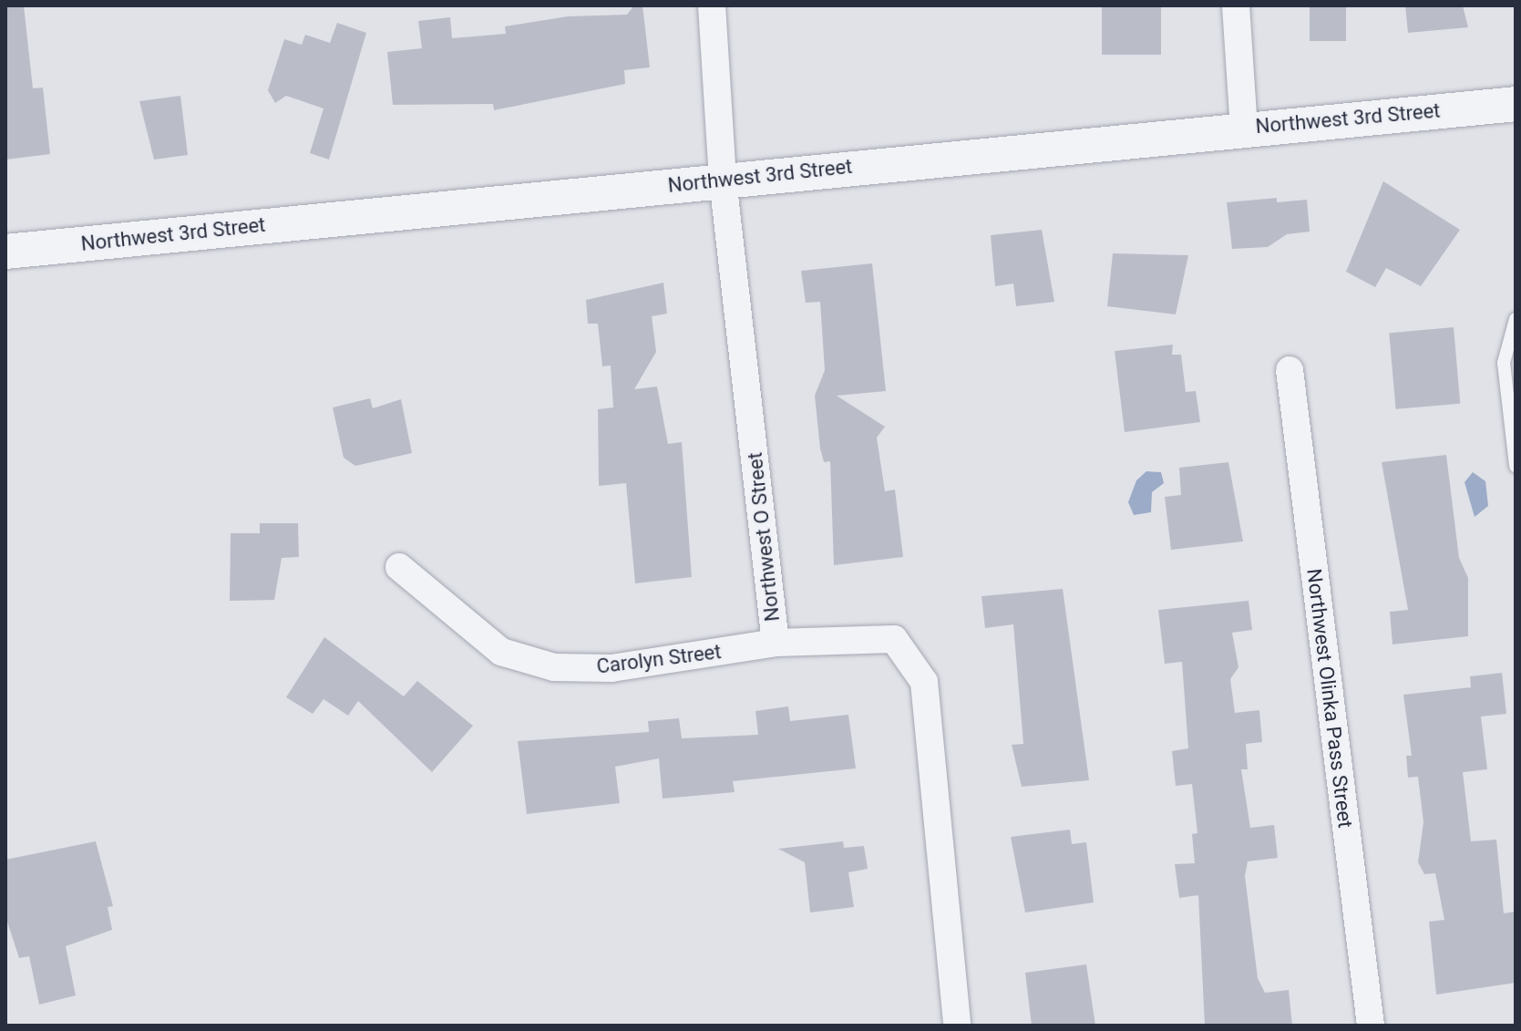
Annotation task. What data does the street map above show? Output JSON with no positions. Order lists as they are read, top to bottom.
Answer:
{
  "streets": {
    "street": [
      "Northwest 3rd Street",
      "Northwest O Street",
      "Carolyn Street",
      "Northwest Olinka Pass Street"
    ]
  },
  "crossings": [
    ["Northwest 3rd Street", "Northwest O Street"],
    ["Northwest O Street", "Carolyn Street"]
  ]
}
